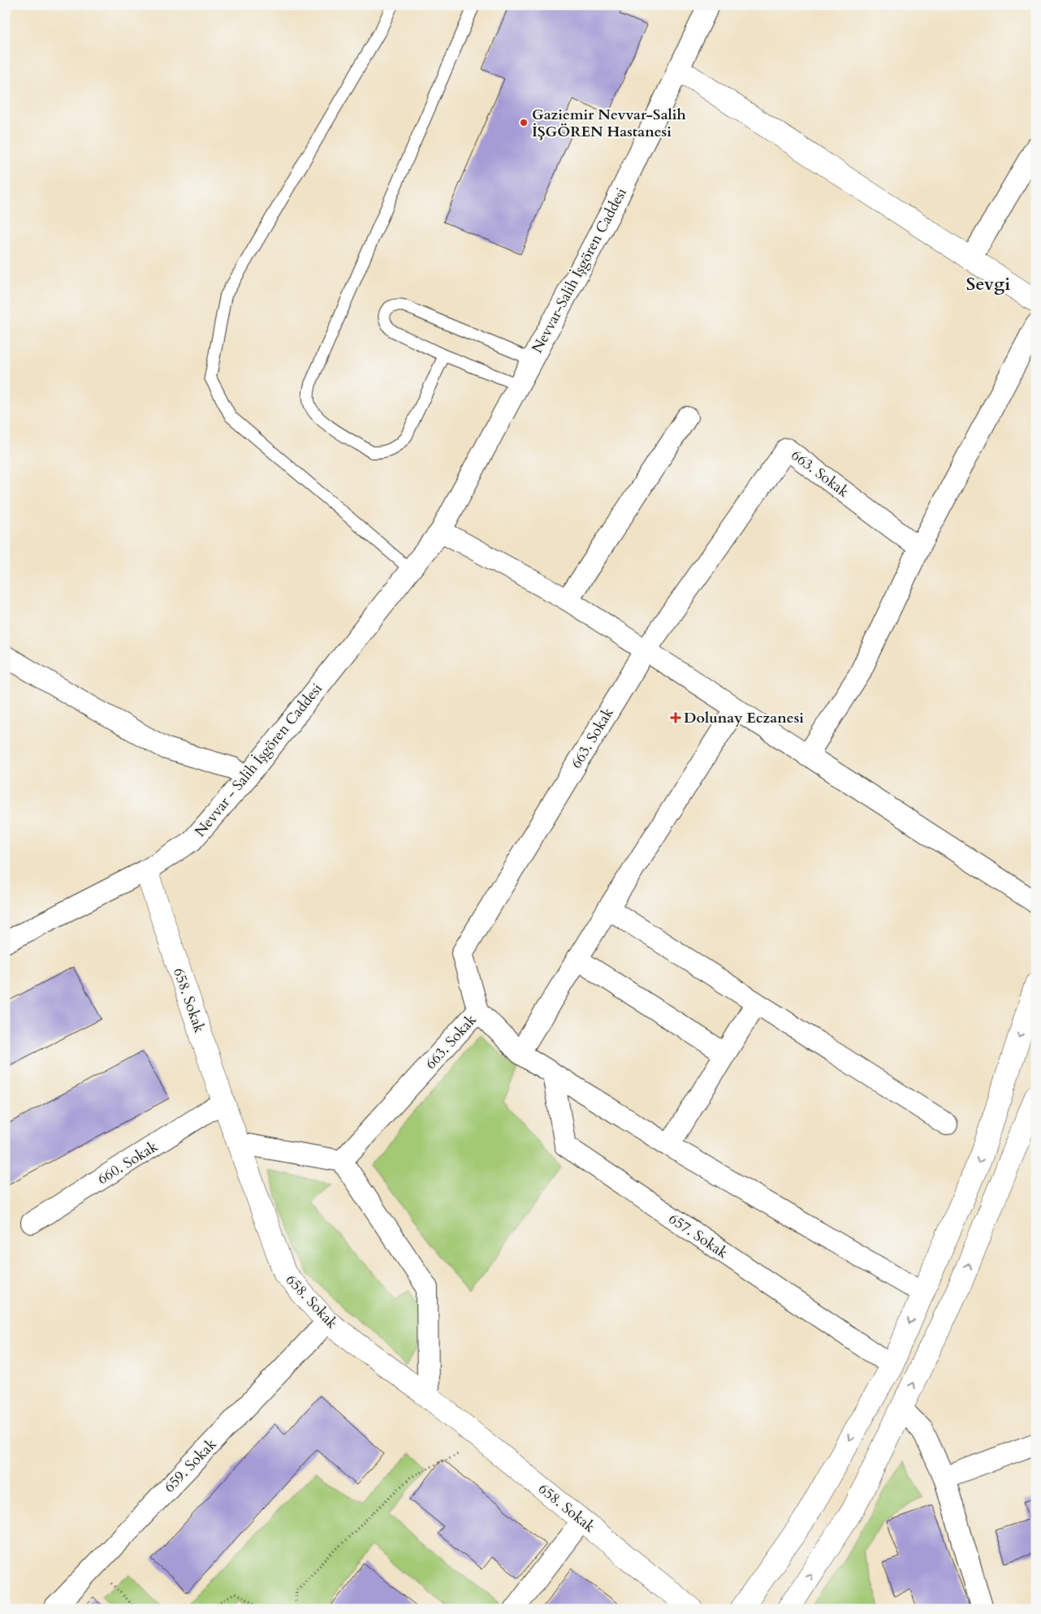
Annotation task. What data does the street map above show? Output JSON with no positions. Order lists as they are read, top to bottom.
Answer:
{
  "streets": {
    "street": [
      "Nevvar-Salih İşgören Caddesi",
      "663. Sokak",
      "Nevvar - Salih İşgören Caddesi",
      "658. Sokak",
      "660. Sokak",
      "657. Sokak",
      "659. Sokak"
    ]
  },
  "crossings": [
    ["Nevvar-Salih İşgören Caddesi", "Nevvar - Salih İşgören Caddesi"],
    ["Nevvar - Salih İşgören Caddesi", "658. Sokak"],
    ["658. Sokak", "660. Sokak"],
    ["658. Sokak", "659. Sokak"]
  ],
  "districts": ["Sevgi"],
  "places": {
    "other": ["Gaziemir Nevvar-Salih İŞGÖREN Hastanesi"],
    "health": ["Dolunay Eczanesi"]
  }
}
